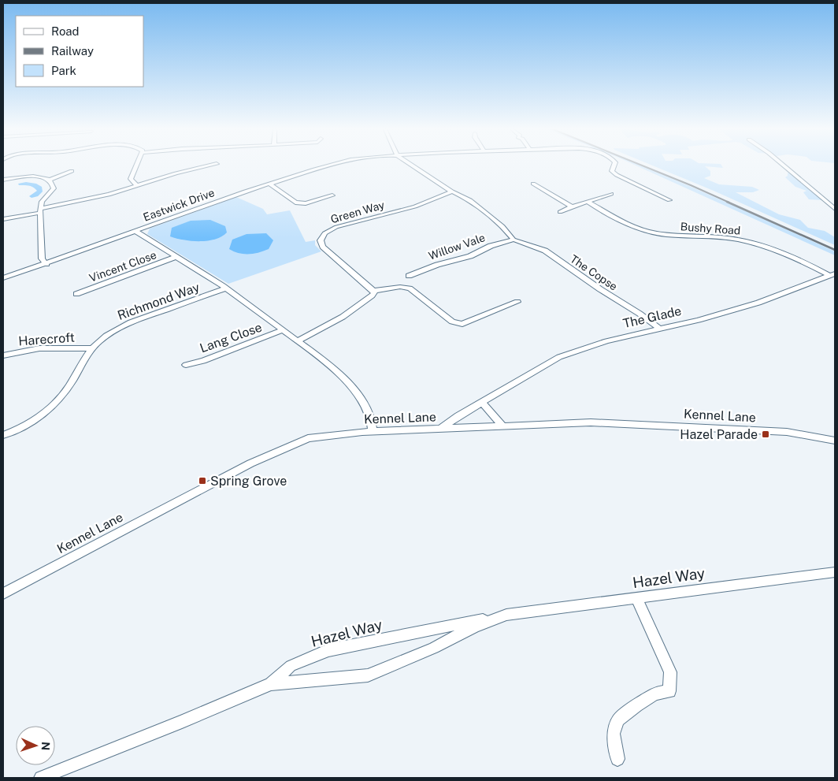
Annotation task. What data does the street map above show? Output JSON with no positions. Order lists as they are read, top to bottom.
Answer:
{
  "streets": {
    "street": [
      "Eastwick Drive",
      "Green Way",
      "Bushy Road",
      "Willow Vale",
      "Vincent Close",
      "The Copse",
      "Richmond Way",
      "The Glade",
      "Lang Close",
      "Harecroft",
      "Kennel Lane",
      "Hazel Way"
    ]
  },
  "crossings": [
    ["Bushy Road", "The Glade"],
    ["Willow Vale", "The Copse"],
    ["The Copse", "The Glade"],
    ["Richmond Way", "Harecroft"],
    ["The Glade", "Kennel Lane"]
  ],
  "places": {
    "transit": ["Hazel Parade", "Spring Grove"]
  },
  "legend": ["Road", "Railway", "Park"],
  "north": "right"
}
